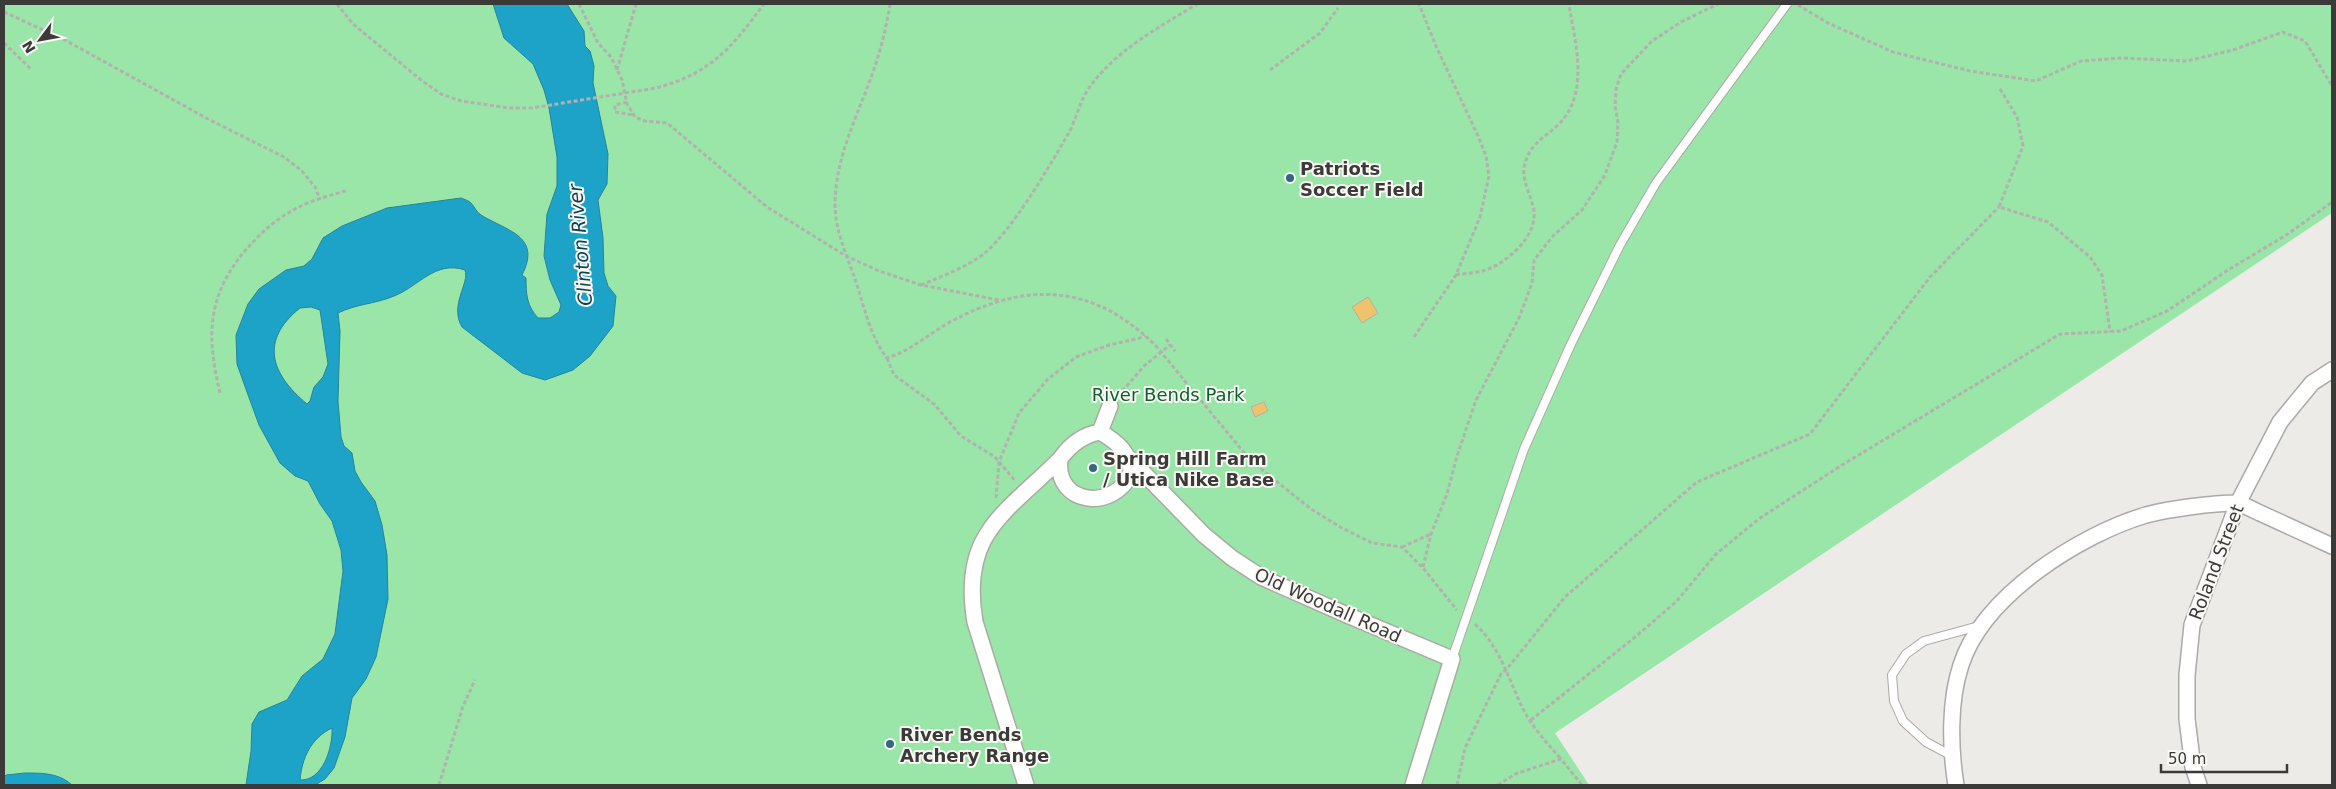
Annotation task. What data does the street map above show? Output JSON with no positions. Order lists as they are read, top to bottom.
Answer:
{
  "streets": {
    "street": ["Roland Street", "Old Woodall Road"]
  },
  "water": ["Clinton River"],
  "parks": ["River Bends Park"],
  "places": ["Patriots Soccer Field", "Spring Hill Farm / Utica Nike Base", "River Bends Archery Range"],
  "scale_bar": "50 m",
  "north": "bottom left"
}
